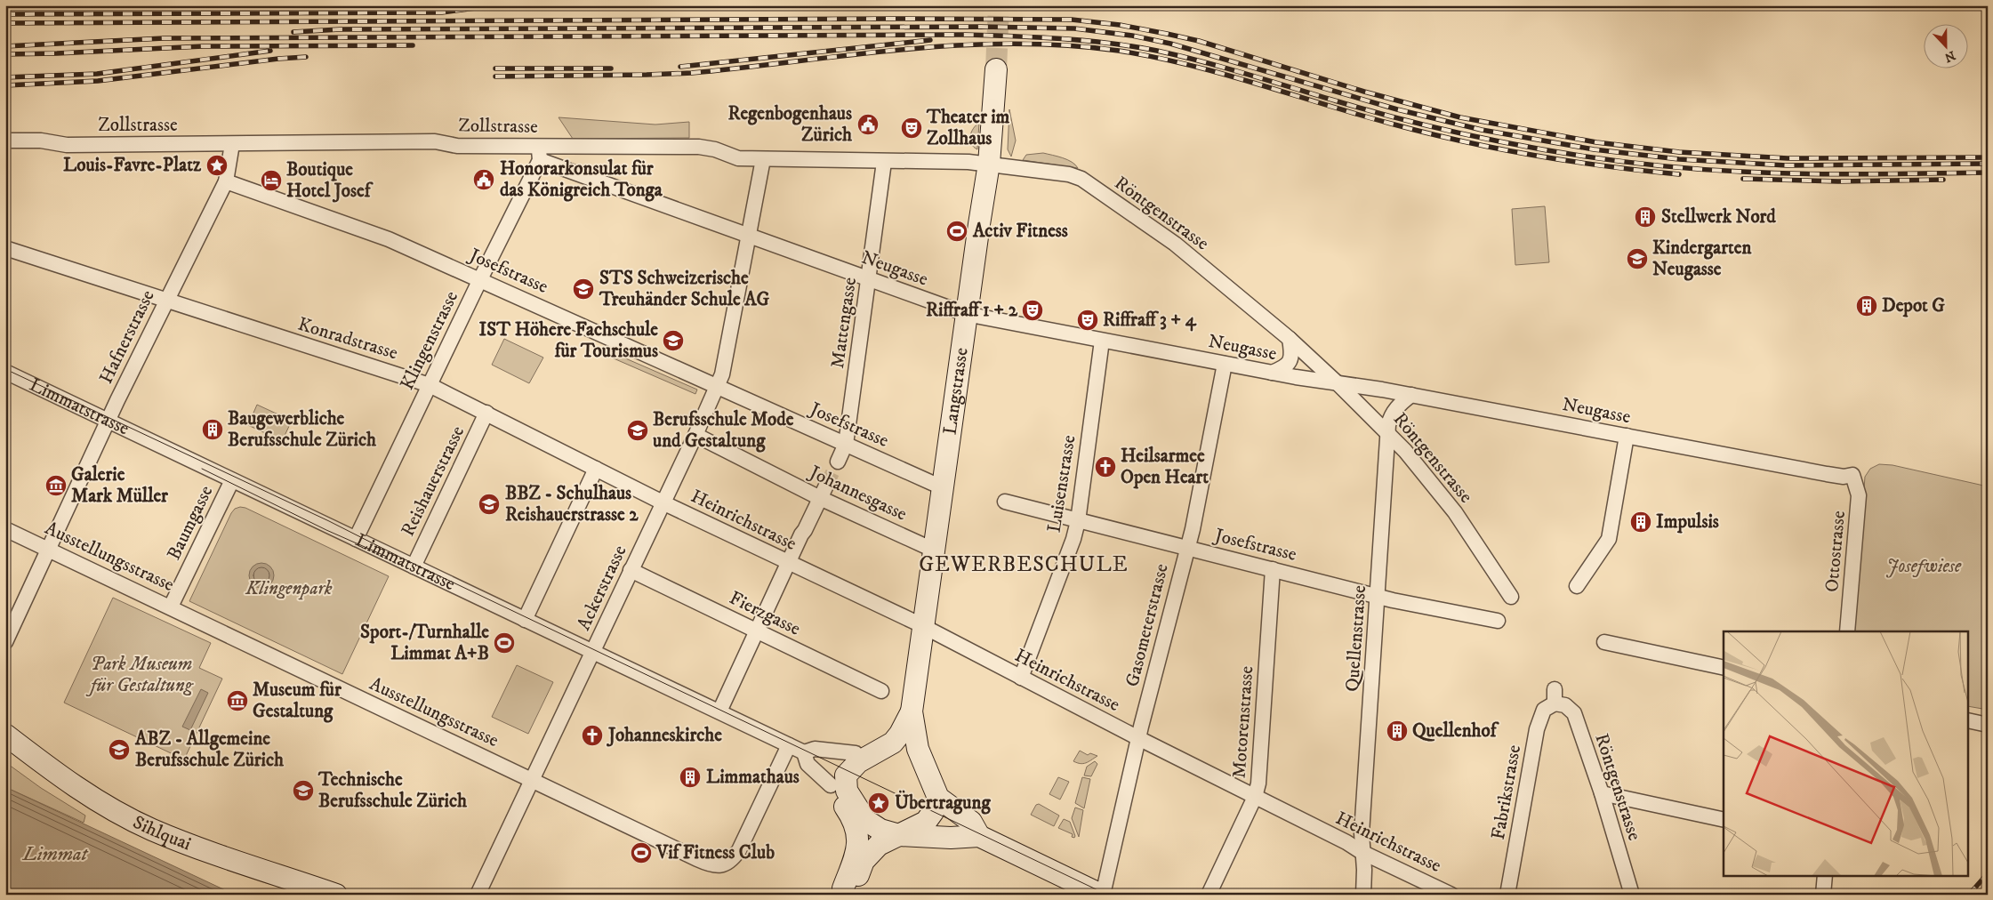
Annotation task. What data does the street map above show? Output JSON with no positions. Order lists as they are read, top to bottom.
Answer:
{
  "streets": {
    "street": [
      "Zollstrasse",
      "Röntgenstrasse",
      "Neugasse",
      "Josefstrasse",
      "Mattengasse",
      "Hafnerstrasse",
      "Konradstrasse",
      "Klingenstrasse",
      "Langstrasse",
      "Limmatstrasse",
      "Reishauerstrasse",
      "Luisenstrasse",
      "Johannesgasse",
      "Heinrichstrasse",
      "Baumgasse",
      "Ottostrasse",
      "Ausstellungsstrasse",
      "Ackerstrasse",
      "Fierzgasse",
      "Gasometerstrasse",
      "Quellenstrasse",
      "Motorenstrasse",
      "Fabrikstrasse",
      "Sihlquai"
    ]
  },
  "crossings": [
    ["Zollstrasse", "Röntgenstrasse"],
    ["Zollstrasse", "Neugasse"],
    ["Zollstrasse", "Mattengasse"],
    ["Zollstrasse", "Hafnerstrasse"],
    ["Zollstrasse", "Klingenstrasse"],
    ["Zollstrasse", "Langstrasse"],
    ["Zollstrasse", "Ackerstrasse"],
    ["Röntgenstrasse", "Neugasse"],
    ["Röntgenstrasse", "Langstrasse"],
    ["Röntgenstrasse", "Quellenstrasse"],
    ["Röntgenstrasse", "Fabrikstrasse"],
    ["Neugasse", "Mattengasse"],
    ["Neugasse", "Klingenstrasse"],
    ["Neugasse", "Langstrasse"],
    ["Neugasse", "Luisenstrasse"],
    ["Neugasse", "Ottostrasse"],
    ["Neugasse", "Ackerstrasse"],
    ["Neugasse", "Gasometerstrasse"],
    ["Neugasse", "Quellenstrasse"],
    ["Josefstrasse", "Mattengasse"],
    ["Josefstrasse", "Hafnerstrasse"],
    ["Josefstrasse", "Klingenstrasse"],
    ["Josefstrasse", "Langstrasse"],
    ["Josefstrasse", "Luisenstrasse"],
    ["Josefstrasse", "Ackerstrasse"],
    ["Josefstrasse", "Gasometerstrasse"],
    ["Josefstrasse", "Quellenstrasse"],
    ["Josefstrasse", "Motorenstrasse"],
    ["Hafnerstrasse", "Konradstrasse"],
    ["Hafnerstrasse", "Limmatstrasse"],
    ["Hafnerstrasse", "Ausstellungsstrasse"],
    ["Konradstrasse", "Klingenstrasse"],
    ["Konradstrasse", "Reishauerstrasse"],
    ["Konradstrasse", "Heinrichstrasse"],
    ["Konradstrasse", "Ackerstrasse"],
    ["Klingenstrasse", "Limmatstrasse"],
    ["Langstrasse", "Johannesgasse"],
    ["Langstrasse", "Heinrichstrasse"],
    ["Limmatstrasse", "Reishauerstrasse"],
    ["Limmatstrasse", "Baumgasse"],
    ["Limmatstrasse", "Ausstellungsstrasse"],
    ["Limmatstrasse", "Ackerstrasse"],
    ["Luisenstrasse", "Heinrichstrasse"],
    ["Johannesgasse", "Ackerstrasse"],
    ["Heinrichstrasse", "Ackerstrasse"],
    ["Heinrichstrasse", "Gasometerstrasse"],
    ["Heinrichstrasse", "Quellenstrasse"],
    ["Heinrichstrasse", "Motorenstrasse"],
    ["Baumgasse", "Ausstellungsstrasse"],
    ["Ausstellungsstrasse", "Ackerstrasse"],
    ["Ackerstrasse", "Fierzgasse"]
  ],
  "districts": ["GEWERBESCHULE"],
  "water": ["Limmat"],
  "parks": ["Josefwiese", "Klingenpark", "Park Museum für Gestaltung"],
  "places": {
    "public building": ["Regenbogenhaus Zürich", "Honorarkonsulat für das Königreich Tonga"],
    "theatre": ["Theater im Zollhaus", "Riffraff 1 + 2", "Riffraff 3 + 4"],
    "place": ["Louis-Favre-Platz", "Übertragung"],
    "hotel": ["Boutique Hotel Josef"],
    "building": [
      "Stellwerk Nord",
      "Depot G",
      "Baugewerbliche Berufsschule Zürich",
      "Impulsis",
      "Quellenhof",
      "Limmathaus"
    ],
    "sports": ["Activ Fitness", "Sport-/Turnhalle Limmat A+B", "Vif Fitness Club"],
    "school or university": [
      "Kindergarten Neugasse",
      "STS Schweizerische Treuhänder Schule AG",
      "IST Höhere Fachschule für Tourismus",
      "Berufsschule Mode und Gestaltung",
      "BBZ - Schulhaus Reishauerstrasse 2",
      "ABZ - Allgemeine Berufsschule Zürich",
      "Technische Berufsschule Zürich"
    ],
    "church": ["Heilsarmee Open Heart", "Johanneskirche"],
    "museum": ["Galerie Mark Müller", "Museum für Gestaltung"]
  },
  "north": "bottom"
}
